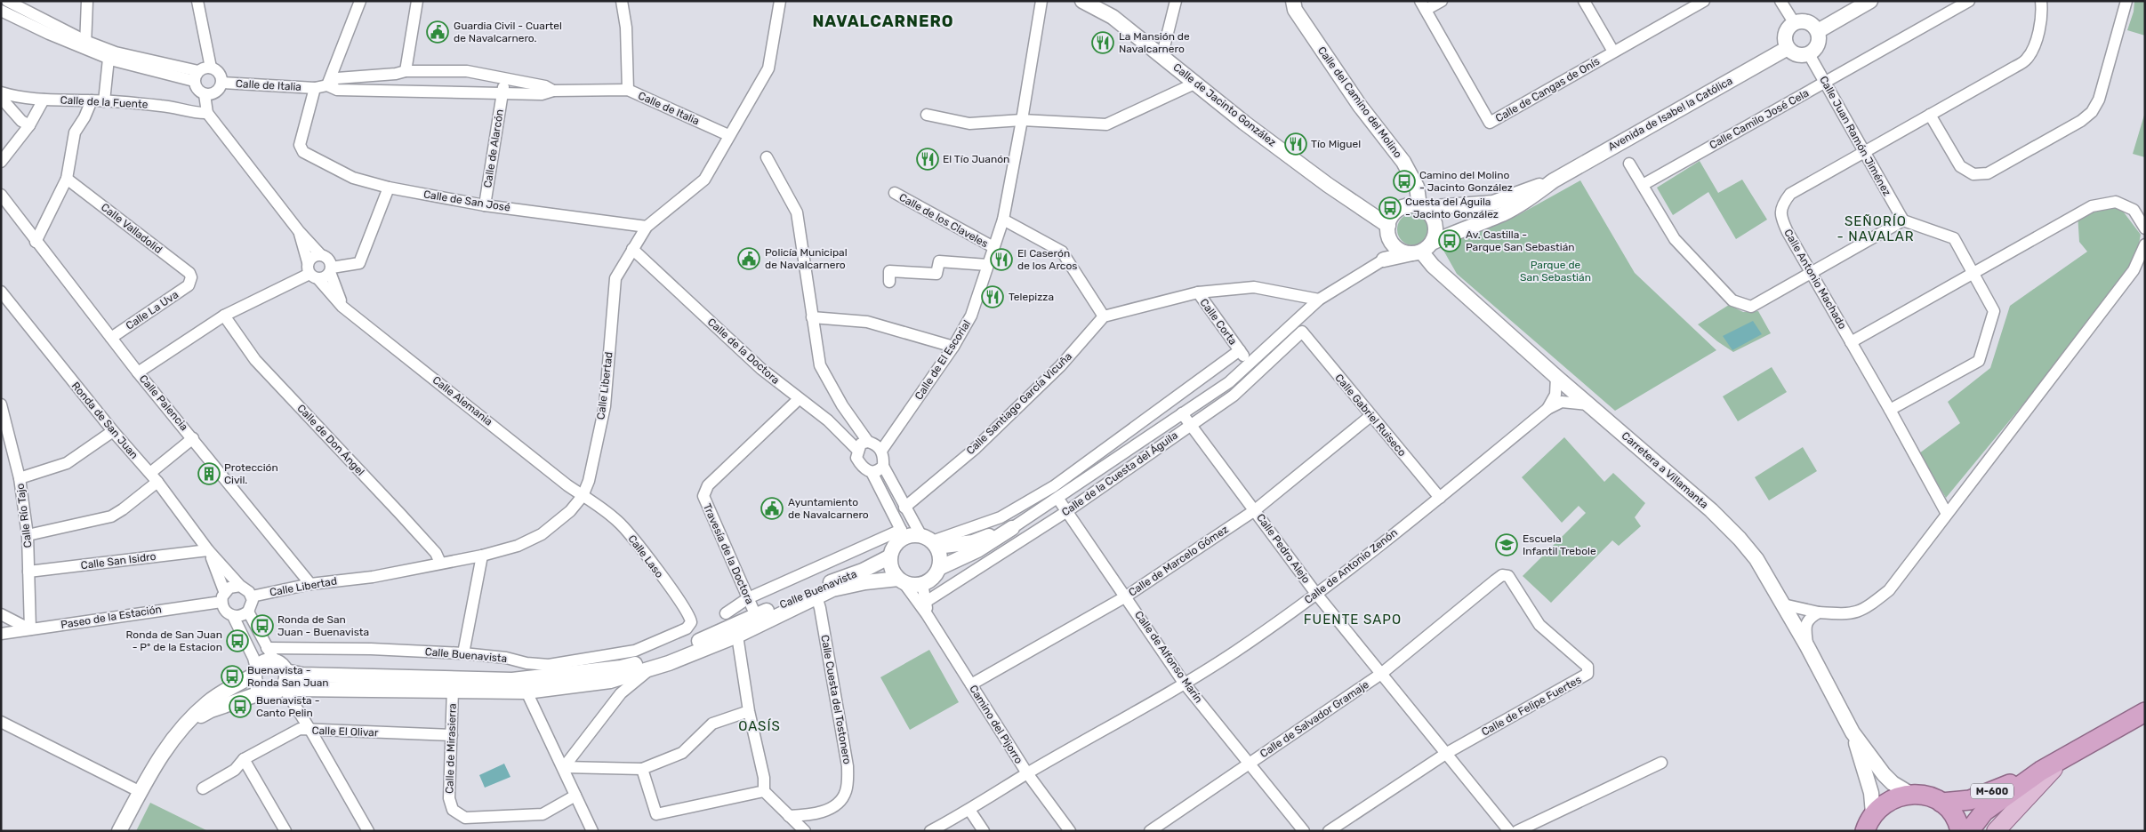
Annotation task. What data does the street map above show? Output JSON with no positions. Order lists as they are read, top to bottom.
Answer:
{
  "streets": {
    "highway": ["M-600"],
    "street": [
      "Calle de Italia",
      "Calle de Cangas de Onís",
      "Calle de la Fuente",
      "Calle del Camino del Molino",
      "Calle de Jacinto González",
      "Avenida de Isabel la Católica",
      "Calle Camilo José Cela",
      "Calle Juan Ramón Jiménez",
      "Calle de Alarcón",
      "Calle de San José",
      "Calle de los Claveles",
      "Calle Valladolid",
      "Calle Antonio Machado",
      "Calle La Uva",
      "Calle Corta",
      "Calle de la Doctora",
      "Calle de El Escorial",
      "Calle Libertad",
      "Calle Alemania",
      "Calle Palencia",
      "Calle Santiago García Vicuña",
      "Calle Gabriel Ruiseco",
      "Ronda de San Juan",
      "Calle de Don Ángel",
      "Carretera a Villamanta",
      "Calle de la Cuesta del Águila",
      "Calle Río Tajo",
      "Calle Pedro Alejo",
      "Travesía de la Doctora",
      "Calle Laso",
      "Calle San Isidro",
      "Calle de Marcelo Gómez",
      "Calle de Antonio Zenón",
      "Calle Buenavista",
      "Paseo de la Estación",
      "Calle de Alfonso Marín",
      "Calle Cuesta del Tostonero",
      "Calle de Felipe Fuertes",
      "Calle de Salvador Gramaje",
      "Camino del Pijorro",
      "Calle El Olivar",
      "Calle de Mirasierra"
    ]
  },
  "crossings": [
    ["Calle de Italia", "Calle de Alarcón"],
    ["Calle de Italia", "Calle de San José"],
    ["Calle de Italia", "Calle Libertad"],
    ["Calle del Camino del Molino", "Calle de Jacinto González"],
    ["Calle del Camino del Molino", "Avenida de Isabel la Católica"],
    ["Calle del Camino del Molino", "Carretera a Villamanta"],
    ["Calle del Camino del Molino", "Calle de la Cuesta del Águila"],
    ["Calle de Jacinto González", "Avenida de Isabel la Católica"],
    ["Calle de Jacinto González", "Carretera a Villamanta"],
    ["Calle de Jacinto González", "Calle de la Cuesta del Águila"],
    ["Avenida de Isabel la Católica", "Calle Juan Ramón Jiménez"],
    ["Avenida de Isabel la Católica", "Carretera a Villamanta"],
    ["Avenida de Isabel la Católica", "Calle de la Cuesta del Águila"],
    ["Calle Camilo José Cela", "Calle Juan Ramón Jiménez"],
    ["Calle Juan Ramón Jiménez", "Calle Antonio Machado"],
    ["Calle de Alarcón", "Calle de San José"],
    ["Calle de San José", "Calle Libertad"],
    ["Calle de los Claveles", "Calle de El Escorial"],
    ["Calle Valladolid", "Calle La Uva"],
    ["Calle La Uva", "Calle Palencia"],
    ["Calle Corta", "Calle de la Cuesta del Águila"],
    ["Calle de la Doctora", "Calle de El Escorial"],
    ["Calle de la Doctora", "Calle Libertad"],
    ["Calle de la Doctora", "Travesía de la Doctora"],
    ["Calle Libertad", "Calle Alemania"],
    ["Calle Libertad", "Calle Palencia"],
    ["Calle Libertad", "Ronda de San Juan"],
    ["Calle Libertad", "Calle de Don Ángel"],
    ["Calle Libertad", "Calle Laso"],
    ["Calle Libertad", "Paseo de la Estación"],
    ["Calle Alemania", "Calle Laso"],
    ["Calle Gabriel Ruiseco", "Calle de la Cuesta del Águila"],
    ["Calle Gabriel Ruiseco", "Calle de Marcelo Gómez"],
    ["Calle Gabriel Ruiseco", "Calle de Antonio Zenón"],
    ["Ronda de San Juan", "Calle San Isidro"],
    ["Ronda de San Juan", "Calle Buenavista"],
    ["Ronda de San Juan", "Paseo de la Estación"],
    ["Carretera a Villamanta", "Calle de la Cuesta del Águila"],
    ["Carretera a Villamanta", "Calle de Antonio Zenón"],
    ["Calle de la Cuesta del Águila", "Calle Pedro Alejo"],
    ["Calle de la Cuesta del Águila", "Calle Buenavista"],
    ["Calle de la Cuesta del Águila", "Calle de Alfonso Marín"],
    ["Calle de la Cuesta del Águila", "Camino del Pijorro"],
    ["Calle Río Tajo", "Calle San Isidro"],
    ["Calle Río Tajo", "Paseo de la Estación"],
    ["Calle Pedro Alejo", "Calle de Marcelo Gómez"],
    ["Calle Pedro Alejo", "Calle de Antonio Zenón"],
    ["Calle Pedro Alejo", "Calle de Felipe Fuertes"],
    ["Calle Pedro Alejo", "Calle de Salvador Gramaje"],
    ["Travesía de la Doctora", "Calle Buenavista"],
    ["Calle Laso", "Calle Buenavista"],
    ["Calle de Marcelo Gómez", "Calle de Alfonso Marín"],
    ["Calle de Marcelo Gómez", "Camino del Pijorro"],
    ["Calle de Antonio Zenón", "Calle de Alfonso Marín"],
    ["Calle de Antonio Zenón", "Camino del Pijorro"],
    ["Calle Buenavista", "Calle Cuesta del Tostonero"],
    ["Calle Buenavista", "Camino del Pijorro"],
    ["Calle Buenavista", "Calle de Mirasierra"],
    ["Calle de Alfonso Marín", "Calle de Salvador Gramaje"],
    ["Calle de Felipe Fuertes", "Calle de Salvador Gramaje"],
    ["Calle El Olivar", "Calle de Mirasierra"]
  ],
  "districts": [
    "NAVALCARNERO",
    "SEÑORÍO - NAVALAR",
    "FUENTE SAPO",
    "OASÍS"
  ],
  "parks": ["Parque de San Sebastián"],
  "places": {
    "public building": ["Guardia Civil - Cuartel de Navalcarnero.", "Policía Municipal de Navalcarnero", "Ayuntamiento de Navalcarnero"],
    "restaurant": [
      "La Mansión de Navalcarnero",
      "Tío Miguel",
      "El Tío Juanón",
      "El Caserón de los Arcos",
      "Telepizza"
    ],
    "bus stop": [
      "Camino del Molino - Jacinto González",
      "Cuesta del Águila - Jacinto González",
      "Av. Castilla - Parque San Sebastián",
      "Ronda de San Juan - Buenavista",
      "Ronda de San Juan - Pº de la Estacion",
      "Buenavista - Ronda San Juan",
      "Buenavista - Canto Pelin"
    ],
    "building": ["Protección Civil."],
    "school or university": ["Escuela Infantil Trebole"]
  }
}
